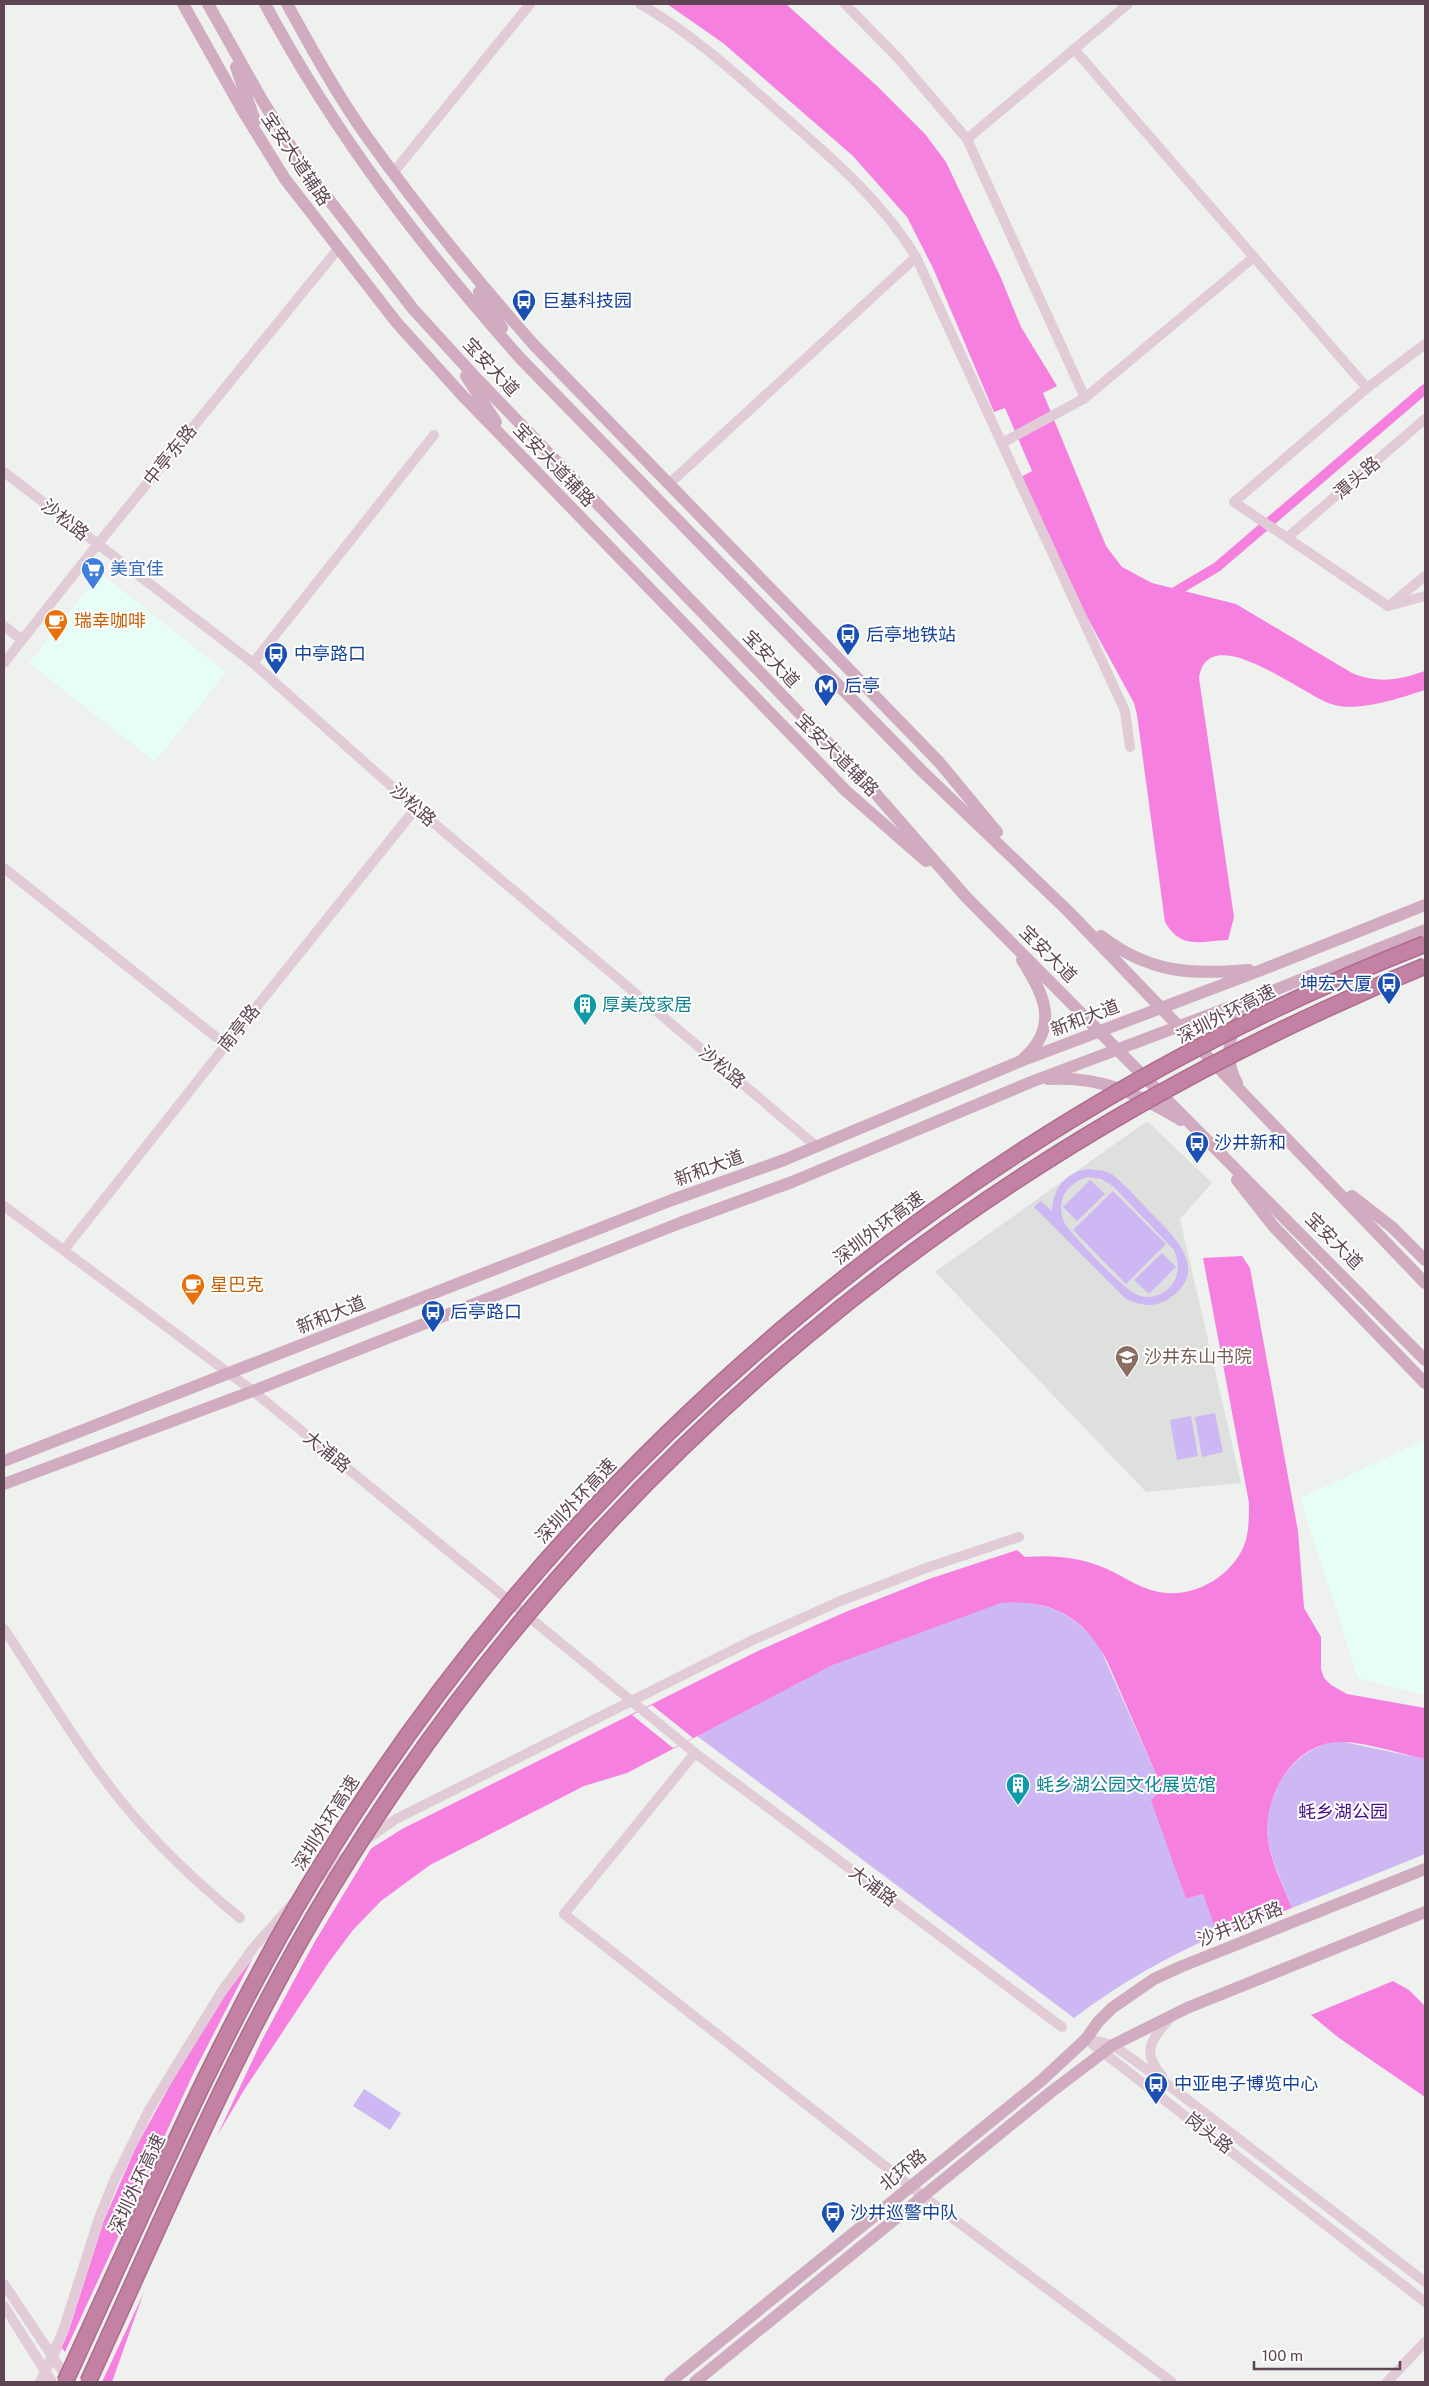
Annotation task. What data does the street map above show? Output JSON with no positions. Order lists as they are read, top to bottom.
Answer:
{
  "streets": {
    "highway": ["深圳外环高速"],
    "main road": [
      "宝安大道辅路",
      "宝安大道",
      "新和大道",
      "沙井北环路",
      "北环路"
    ],
    "street": [
      "中亭东路",
      "潭头路",
      "沙松路",
      "南亭路",
      "大浦路",
      "岗头路"
    ]
  },
  "crossings": [
    ["宝安大道辅路", "宝安大道"],
    ["宝安大道辅路", "中亭东路"],
    ["宝安大道", "新和大道"],
    ["中亭东路", "沙松路"],
    ["沙松路", "新和大道"],
    ["沙松路", "南亭路"],
    ["新和大道", "大浦路"],
    ["南亭路", "大浦路"],
    ["沙井北环路", "岗头路"],
    ["沙井北环路", "北环路"],
    ["岗头路", "北环路"]
  ],
  "parks": ["蚝乡湖公园"],
  "places": {
    "bus stop": [
      "巨基科技园",
      "后亭地铁站",
      "中亭路口",
      "坤宏大厦",
      "沙井新和",
      "后亭路口",
      "中亚电子博览中心",
      "沙井巡警中队"
    ],
    "supermarket": ["美宜佳"],
    "cafe": ["瑞幸咖啡", "星巴克"],
    "metro station": ["后亭"],
    "building": ["厚美茂家居", "蚝乡湖公园文化展览馆"],
    "school or university": ["沙井东山书院"]
  },
  "scale_bar": "100 m"
}
